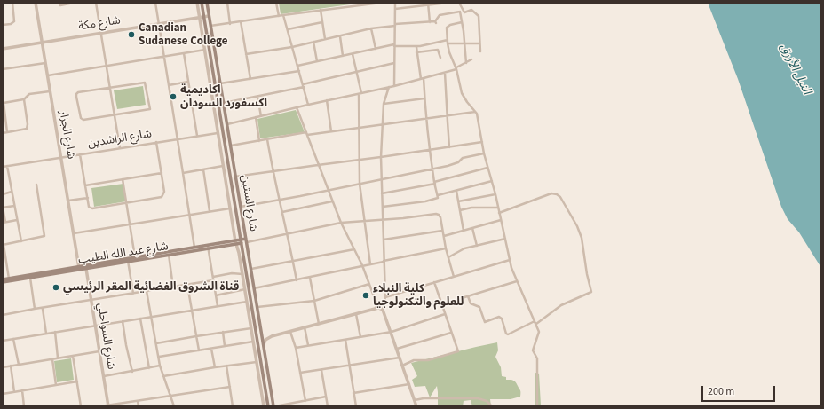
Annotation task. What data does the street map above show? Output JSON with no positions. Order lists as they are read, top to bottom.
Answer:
{
  "streets": {
    "main road": ["شارع الستين", "شارع عبد الله الطيب"],
    "street": [
      "شارع مكة",
      "شارع الجزار",
      "شارع الراشدين",
      "شارع السواحلي"
    ]
  },
  "crossings": [
    ["شارع مكة", "شارع الجزار"],
    ["شارع مكة", "شارع الستين"],
    ["شارع الجزار", "شارع الراشدين"],
    ["شارع الجزار", "شارع عبد الله الطيب"],
    ["شارع الستين", "شارع عبد الله الطيب"],
    ["شارع عبد الله الطيب", "شارع السواحلي"]
  ],
  "water": ["النيل الأزرق"],
  "places": [
    "Canadian Sudanese College",
    "اكاديمية اكسفورد السودان",
    "قناة الشروق الفضائية المقر الرئيسي",
    "كلية النبلاء للعلوم والتكنولوجيا"
  ],
  "scale_bar": "200 m"
}
